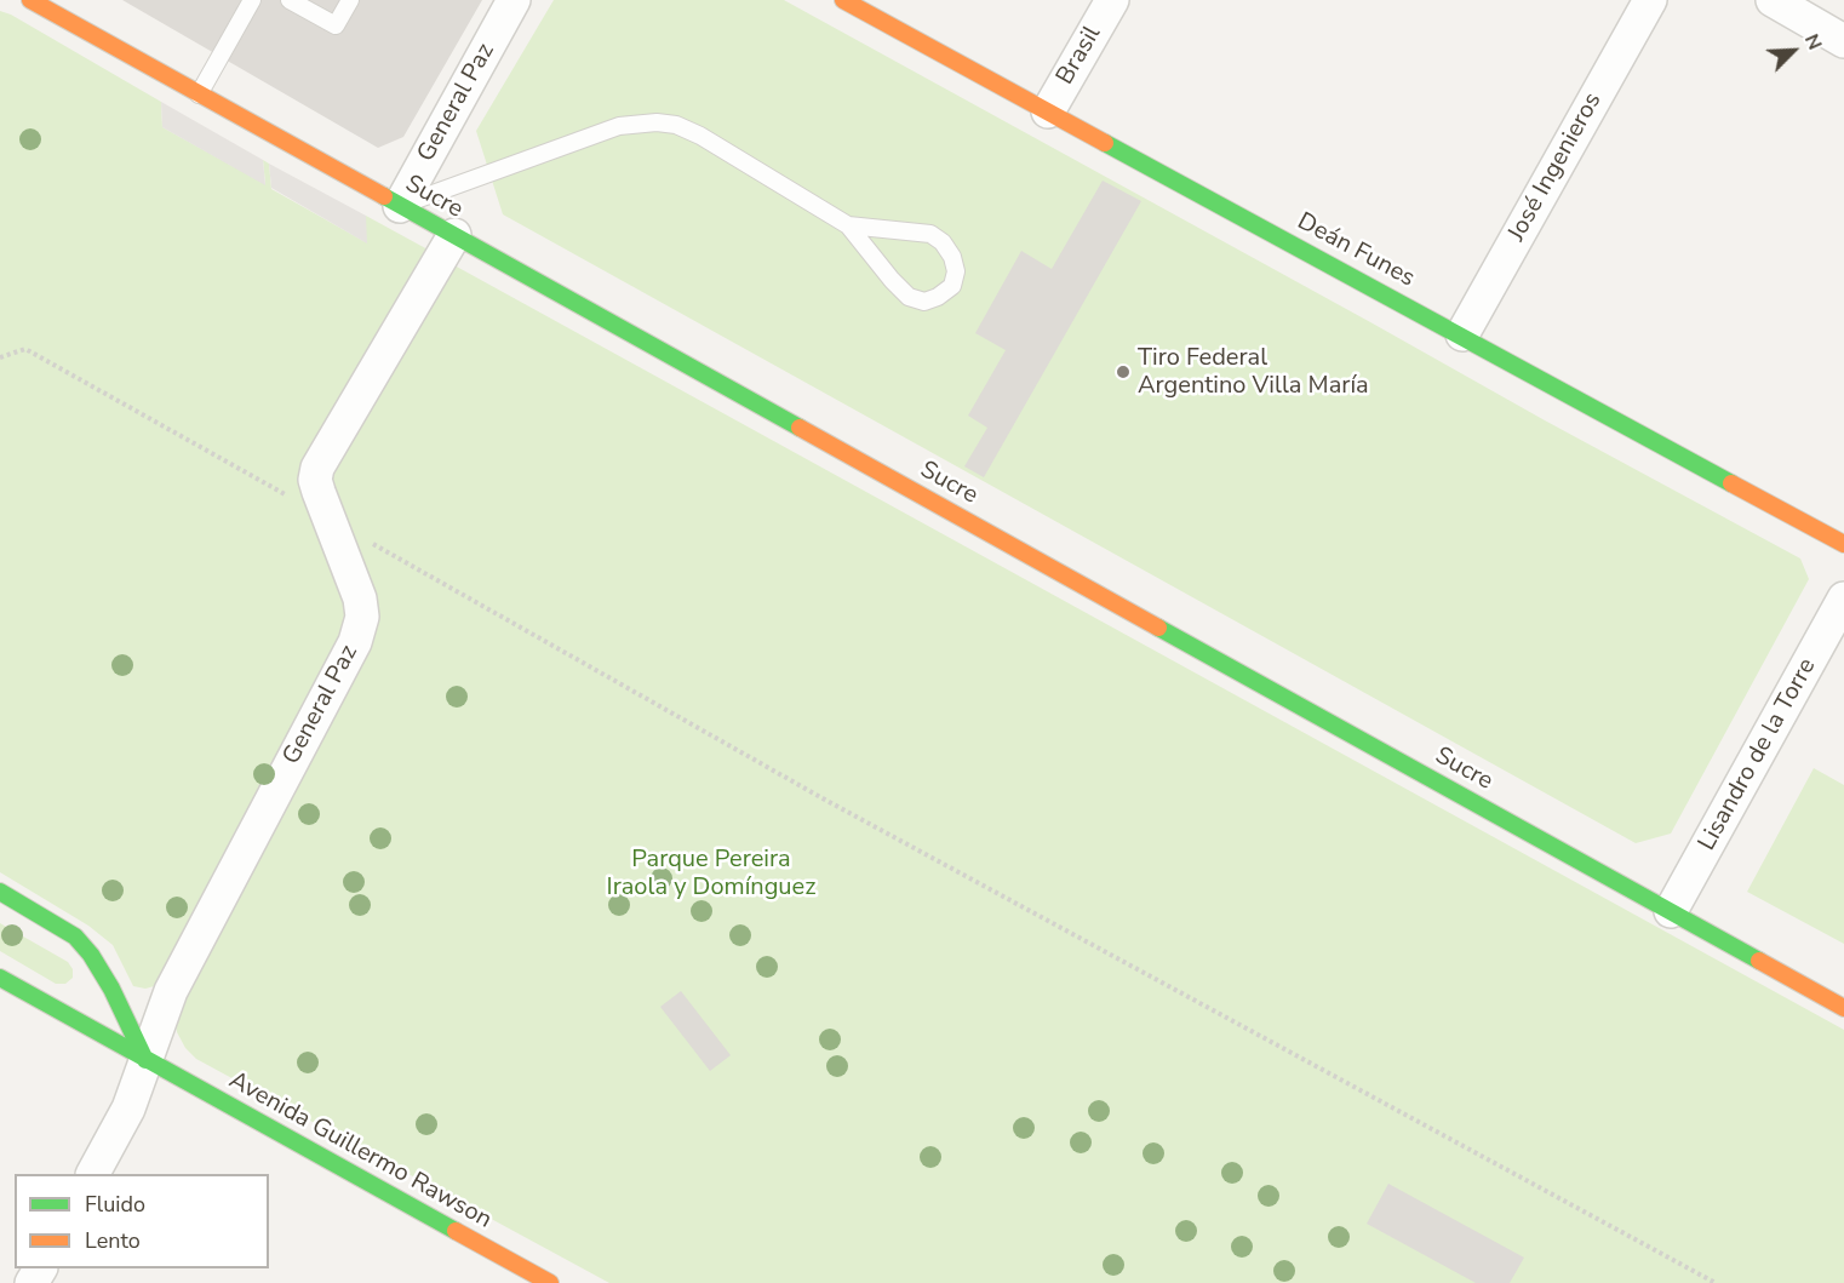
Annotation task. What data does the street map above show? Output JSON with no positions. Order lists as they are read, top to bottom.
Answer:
{
  "streets": {
    "main road": ["Sucre", "Deán Funes", "Avenida Guillermo Rawson"],
    "street": [
      "Brasil",
      "General Paz",
      "José Ingenieros",
      "Lisandro de la Torre"
    ]
  },
  "crossings": [
    ["Brasil", "Deán Funes"],
    ["General Paz", "Sucre"],
    ["General Paz", "Avenida Guillermo Rawson"],
    ["José Ingenieros", "Deán Funes"],
    ["Sucre", "Lisandro de la Torre"]
  ],
  "parks": ["Parque Pereira Iraola y Domínguez"],
  "places": ["Tiro Federal Argentino Villa María"],
  "legend": ["Fluido", "Lento"],
  "north": "top right"
}
